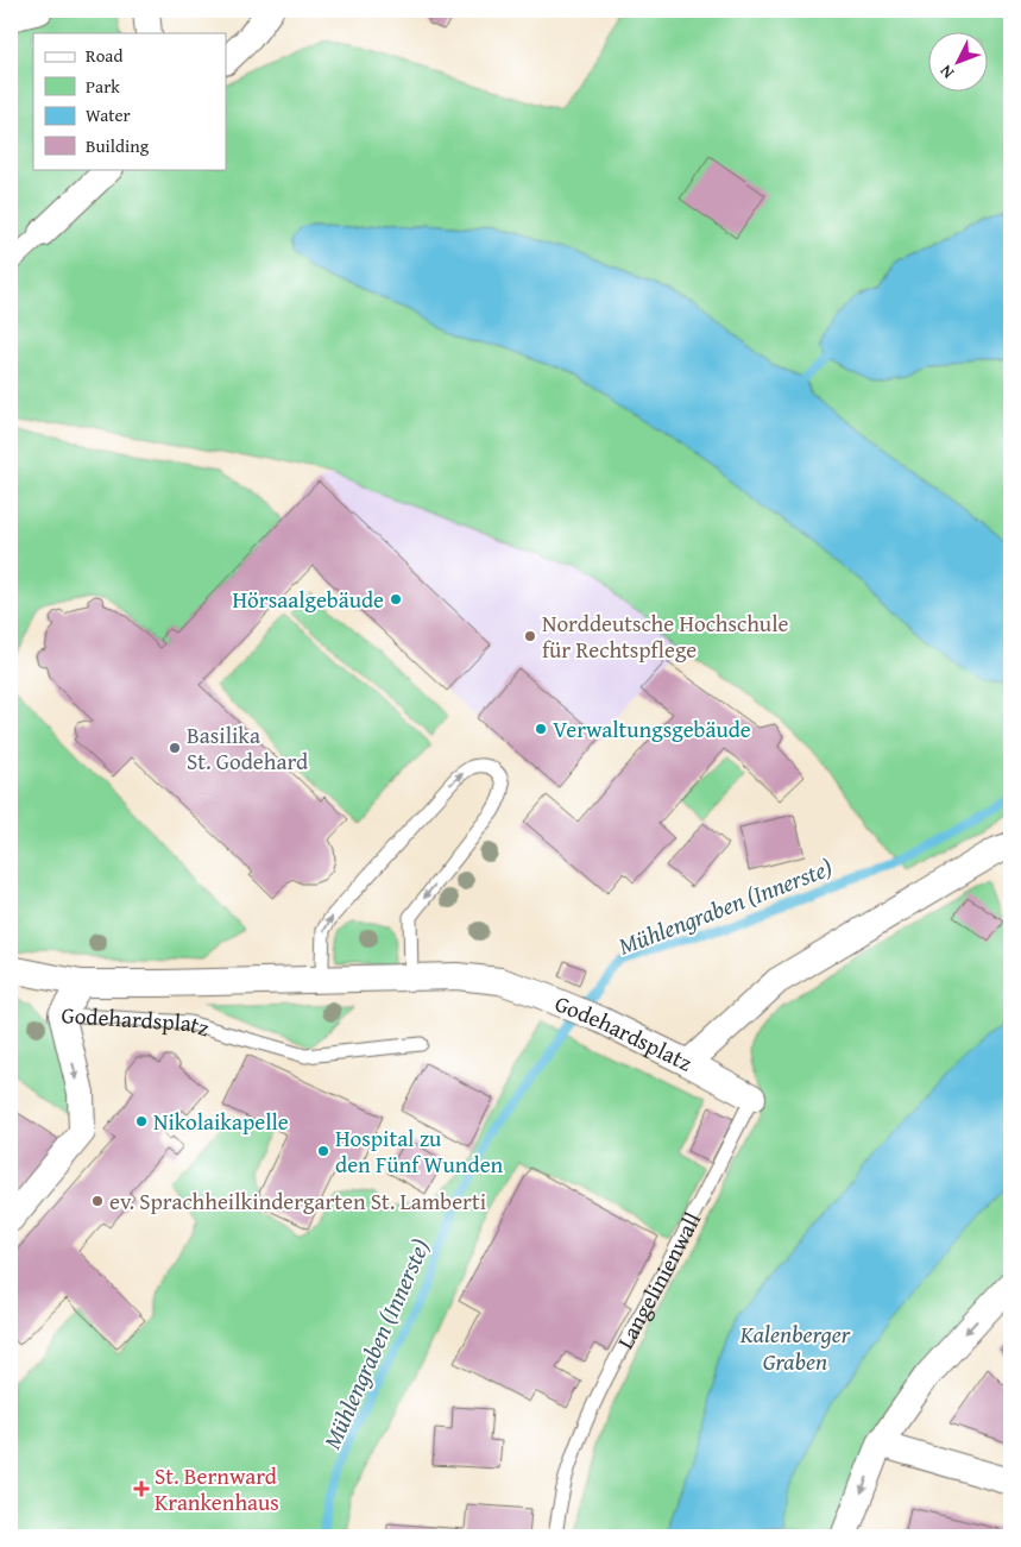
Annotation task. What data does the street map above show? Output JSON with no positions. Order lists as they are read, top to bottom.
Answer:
{
  "streets": {
    "street": ["Godehardsplatz", "Langelinienwall"]
  },
  "crossings": [
    ["Godehardsplatz", "Langelinienwall"]
  ],
  "water": ["Mühlengraben (Innerste)", "Kalenberger Graben"],
  "places": {
    "other": [
      "Hörsaalgebäude",
      "Norddeutsche Hochschule für Rechtspflege",
      "Verwaltungsgebäude",
      "Basilika St. Godehard",
      "Nikolaikapelle",
      "Hospital zu den Fünf Wunden",
      "ev. Sprachheilkindergarten St. Lamberti"
    ],
    "health": ["St. Bernward Krankenhaus"]
  },
  "legend": [
    "Road",
    "Park",
    "Water",
    "Building"
  ],
  "north": "bottom left"
}
